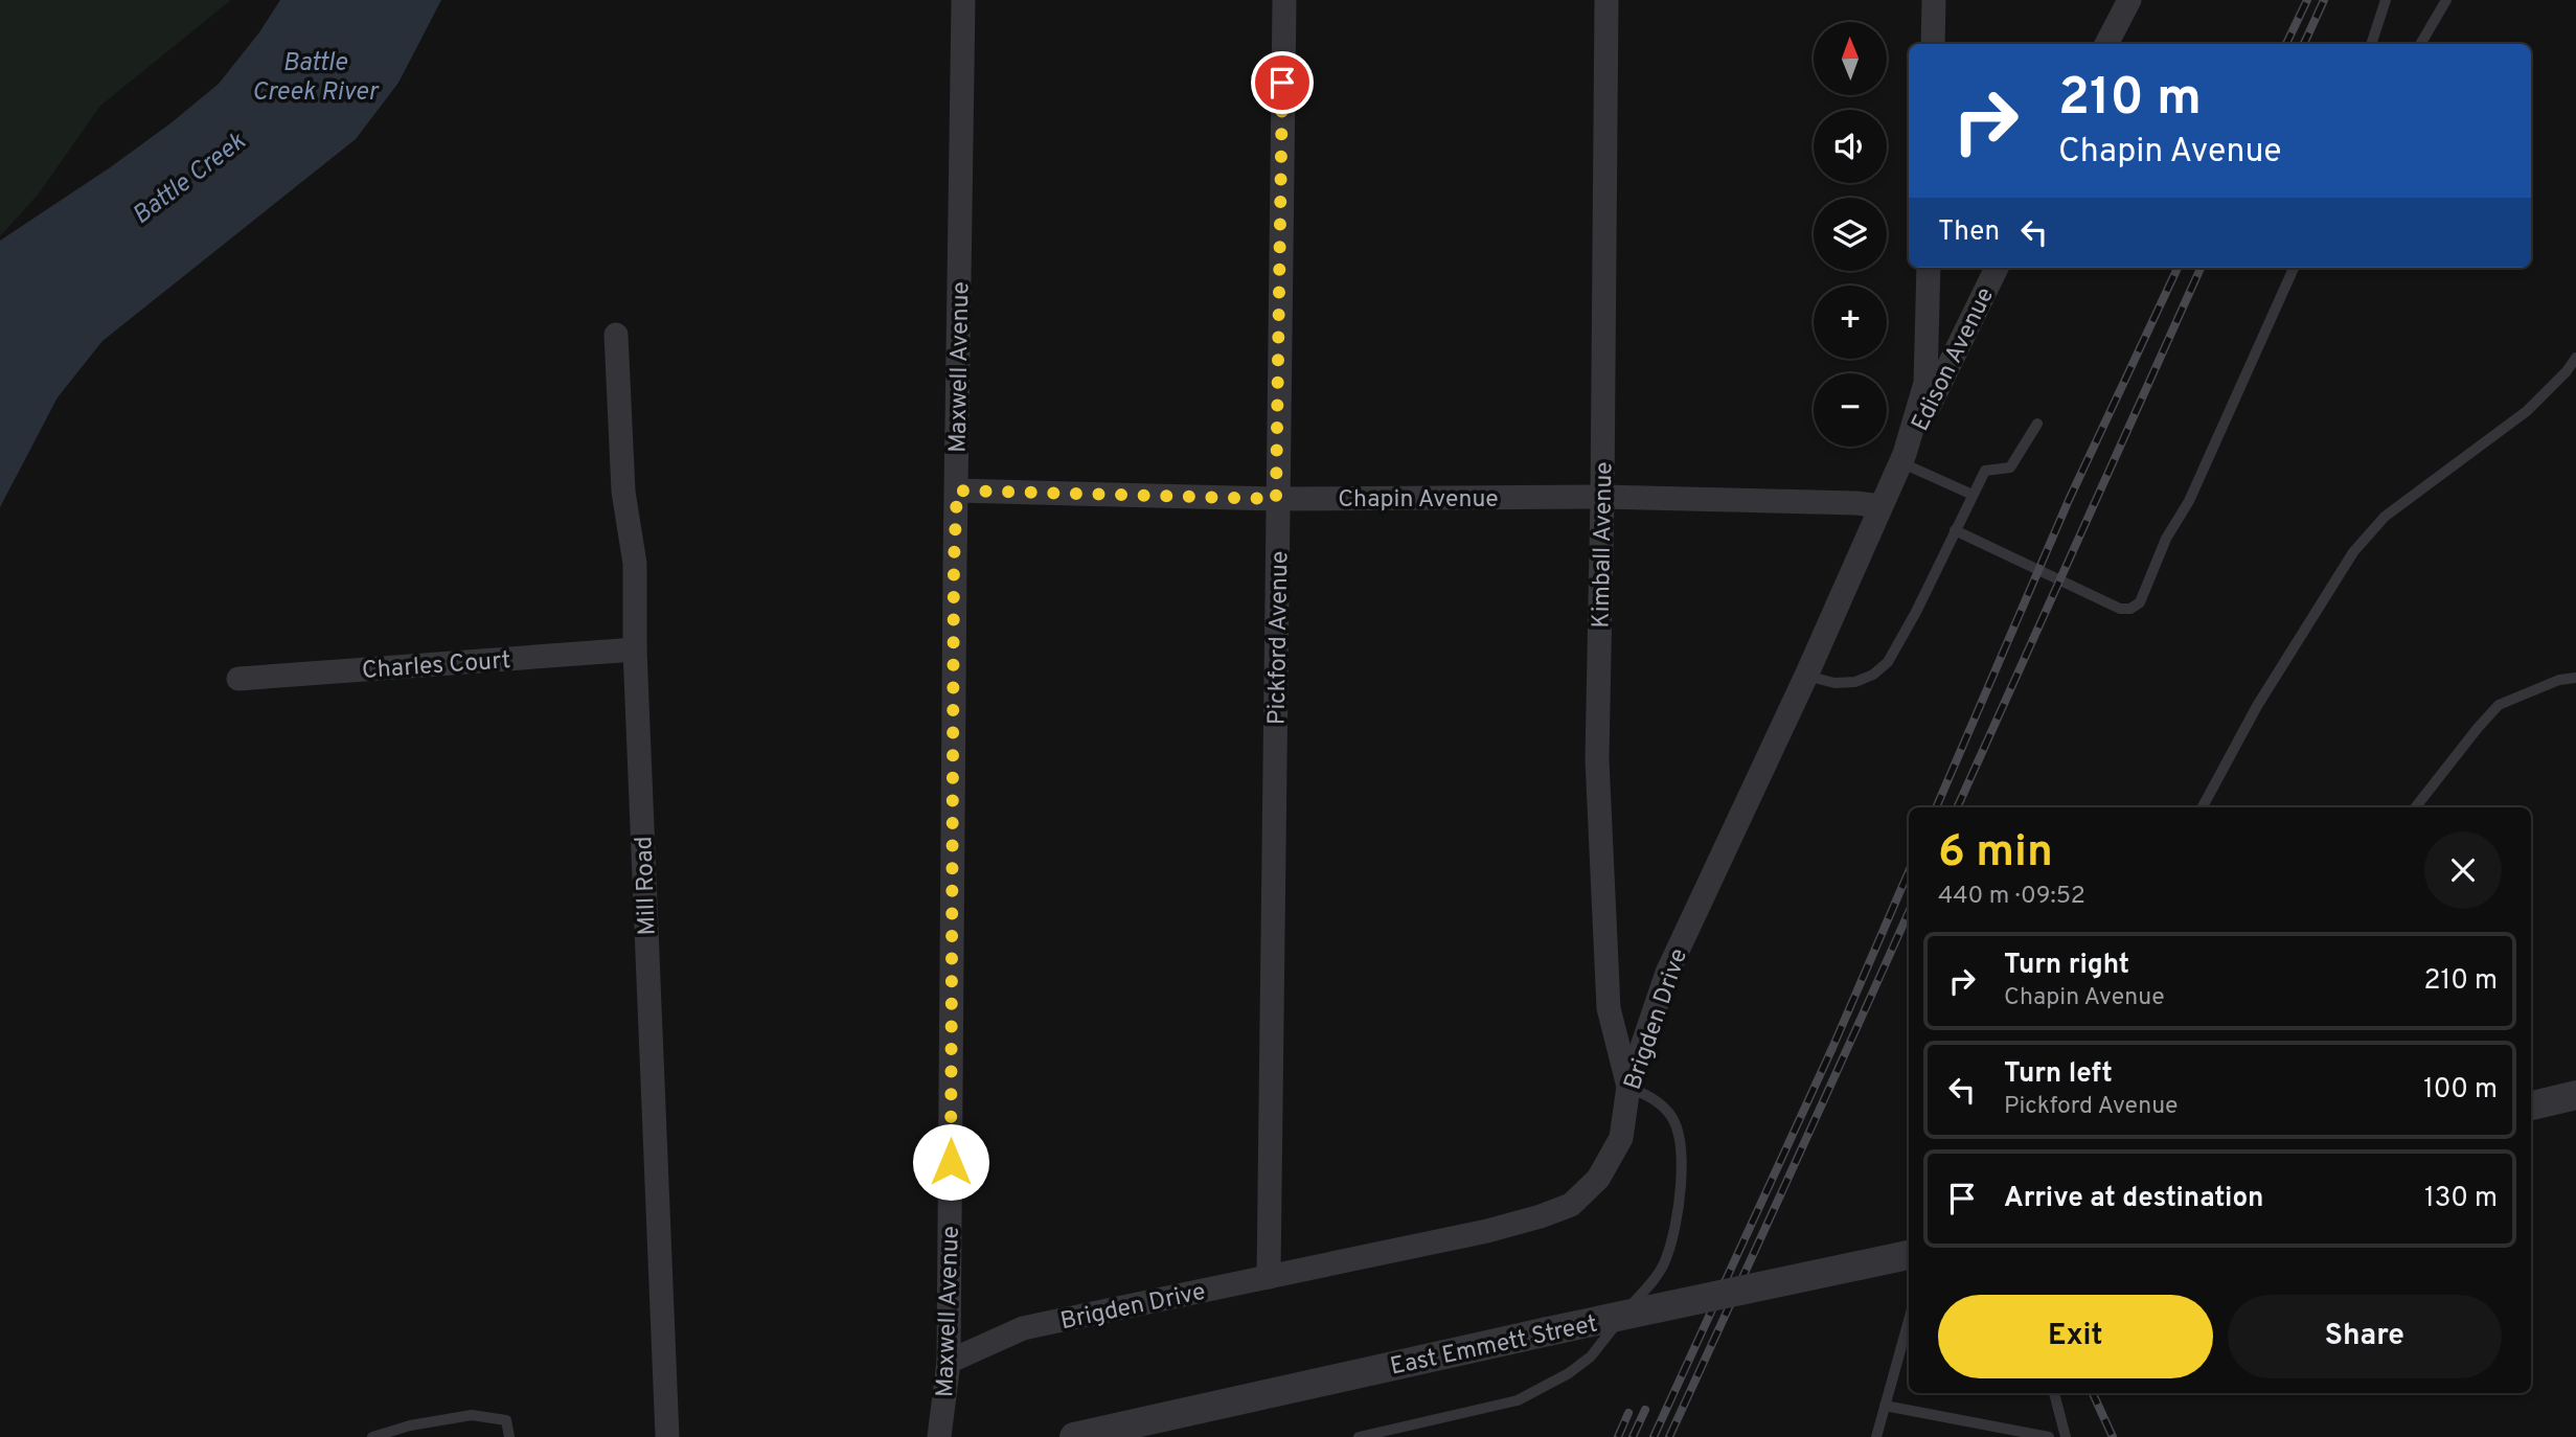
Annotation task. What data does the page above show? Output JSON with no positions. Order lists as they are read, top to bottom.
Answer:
{
  "streets": {
    "street": [
      "Edison Avenue",
      "Maxwell Avenue",
      "Chapin Avenue",
      "Kimball Avenue",
      "Pickford Avenue",
      "Charles Court",
      "Mill Road",
      "Brigden Drive",
      "East Emmett Street"
    ]
  },
  "crossings": [
    ["Edison Avenue", "Brigden Drive"],
    ["Maxwell Avenue", "Chapin Avenue"],
    ["Maxwell Avenue", "Brigden Drive"],
    ["Chapin Avenue", "Kimball Avenue"],
    ["Chapin Avenue", "Pickford Avenue"],
    ["Chapin Avenue", "Brigden Drive"],
    ["Kimball Avenue", "Brigden Drive"],
    ["Pickford Avenue", "Brigden Drive"],
    ["Charles Court", "Mill Road"]
  ],
  "water": ["Battle Creek River", "Battle Creek"],
  "north": "top",
  "page": {
    "map_buttons": ["+", "−"],
    "turn": ["210 m", "Chapin Avenue"],
    "then": "Then",
    "heading": ["6 min", "440 m · 09:52"],
    "list": [
      {
        "name": "Turn right",
        "note": "Chapin Avenue",
        "value": "210 m"
      },
      {
        "name": "Turn left",
        "note": "Pickford Avenue",
        "value": "100 m"
      },
      {
        "name": "Arrive at destination",
        "value": "130 m"
      }
    ],
    "buttons": ["Exit", "Share"]
  }
}
